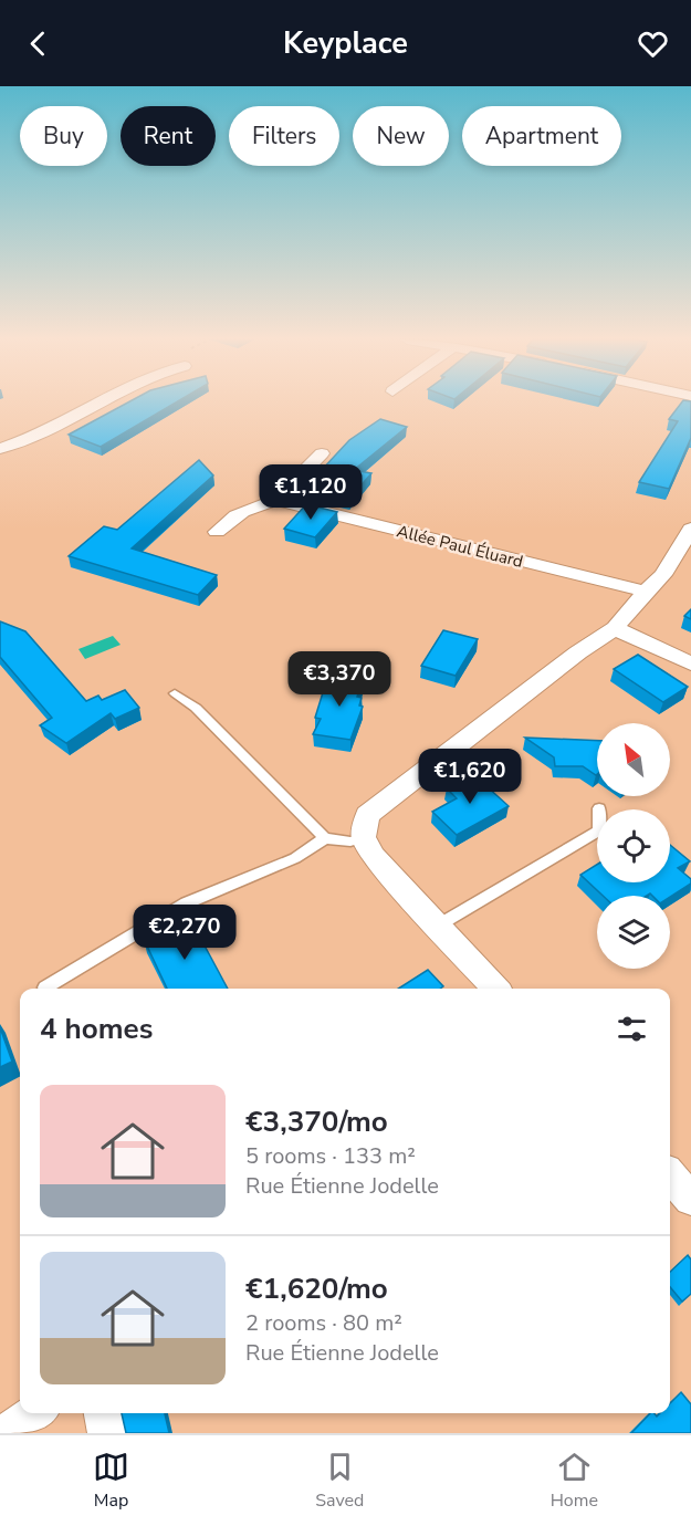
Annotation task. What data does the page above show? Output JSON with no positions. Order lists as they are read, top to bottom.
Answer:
{
  "streets": {
    "street": ["Allée Paul Éluard"]
  },
  "north": "top left",
  "page": {
    "header": "Keyplace",
    "chip": [
      "Buy",
      "Rent",
      "Filters",
      "New",
      "Apartment"
    ],
    "price": [
      "€1,120",
      "€3,370",
      "€1,620",
      "€2,270"
    ],
    "heading": "4 homes",
    "list": [
      {
        "name": "€3,370/mo",
        "note": "5 rooms · 133 m² · Rue Étienne Jodelle"
      },
      {
        "name": "€1,620/mo",
        "note": "2 rooms · 80 m² · Rue Étienne Jodelle"
      }
    ],
    "tabs": ["Map", "Saved", "Home"]
  }
}
